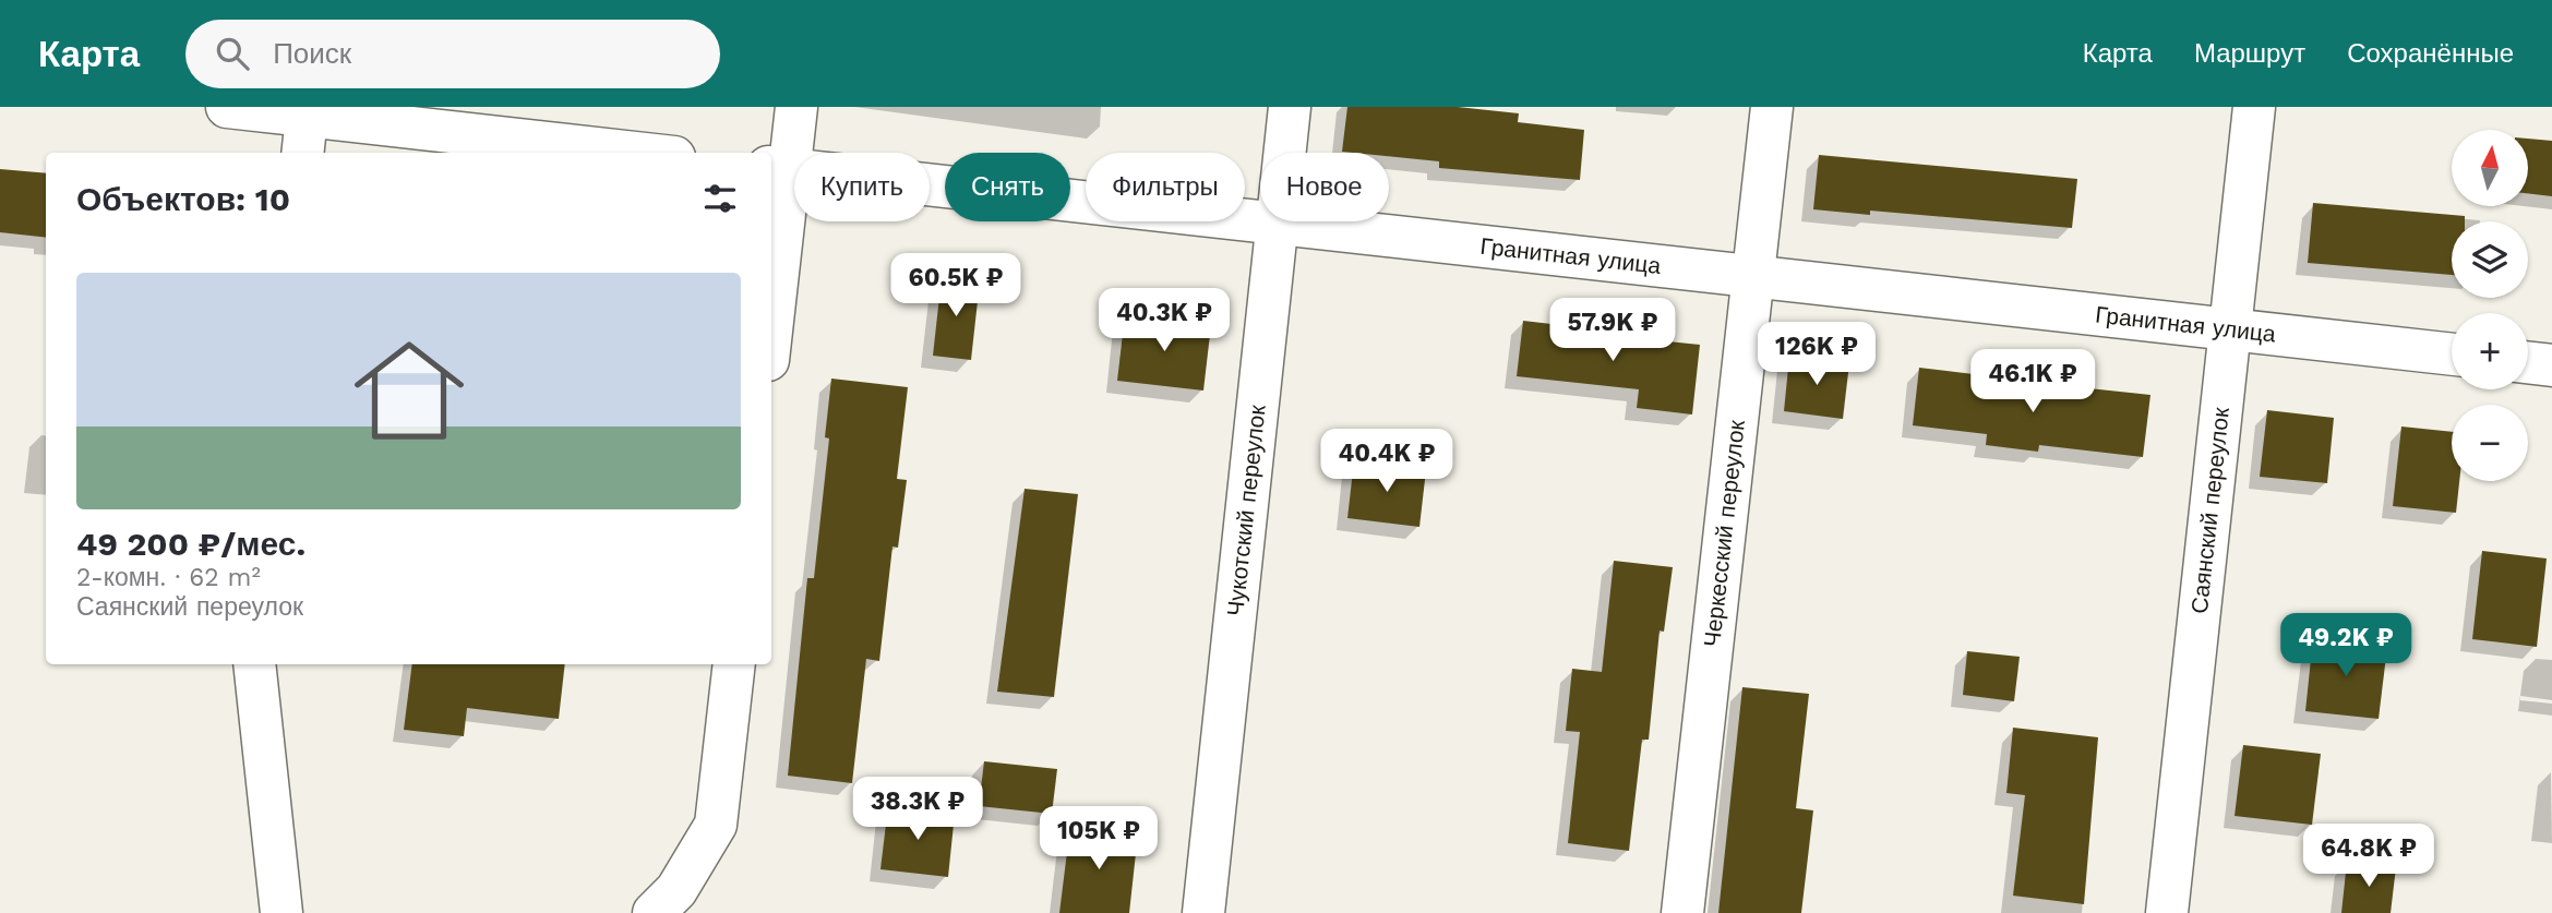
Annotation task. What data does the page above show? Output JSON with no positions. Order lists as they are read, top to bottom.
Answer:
{
  "streets": {
    "street": [
      "Гранитная улица",
      "Чукотский переулок",
      "Саянский переулок",
      "Черкесский переулок"
    ]
  },
  "crossings": [
    ["Гранитная улица", "Чукотский переулок"],
    ["Гранитная улица", "Саянский переулок"],
    ["Гранитная улица", "Черкесский переулок"]
  ],
  "north": "top",
  "page": {
    "header": "Карта",
    "search": "Поиск",
    "nav": ["Карта", "Маршрут", "Сохранённые"],
    "map_buttons": ["+", "−"],
    "chip": [
      "Купить",
      "Снять",
      "Фильтры",
      "Новое"
    ],
    "heading": "Объектов: 10",
    "list": [
      {
        "name": "49 200 ₽/мес.",
        "note": "2-комн. · 62 m² · Саянский переулок"
      }
    ],
    "price": [
      "60.5K ₽",
      "40.3K ₽",
      "57.9K ₽",
      "126K ₽",
      "46.1K ₽",
      "40.4K ₽",
      "49.2K ₽",
      "38.3K ₽",
      "105K ₽",
      "64.8K ₽"
    ]
  }
}
